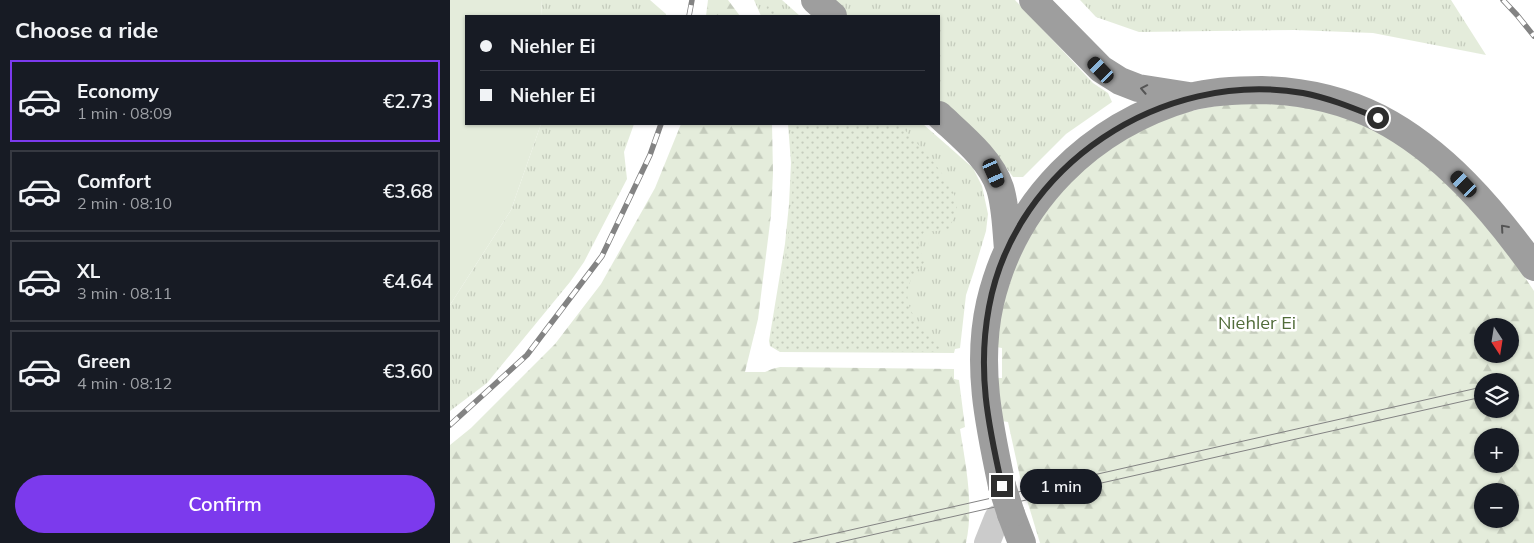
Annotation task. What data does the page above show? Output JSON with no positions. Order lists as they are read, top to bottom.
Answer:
{
  "parks": ["Niehler Ei"],
  "north": "bottom",
  "page": {
    "heading": "Choose a ride",
    "banner": ["Niehler Ei", "Niehler Ei"],
    "list": [
      {
        "name": "Economy",
        "note": "1 min · 08:09",
        "value": "€2.73"
      },
      {
        "name": "Comfort",
        "note": "2 min · 08:10",
        "value": "€3.68"
      },
      {
        "name": "XL",
        "note": "3 min · 08:11",
        "value": "€4.64"
      },
      {
        "name": "Green",
        "note": "4 min · 08:12",
        "value": "€3.60"
      }
    ],
    "map_buttons": ["+", "−"],
    "buttons": "Confirm",
    "bubble": "1 min"
  }
}
